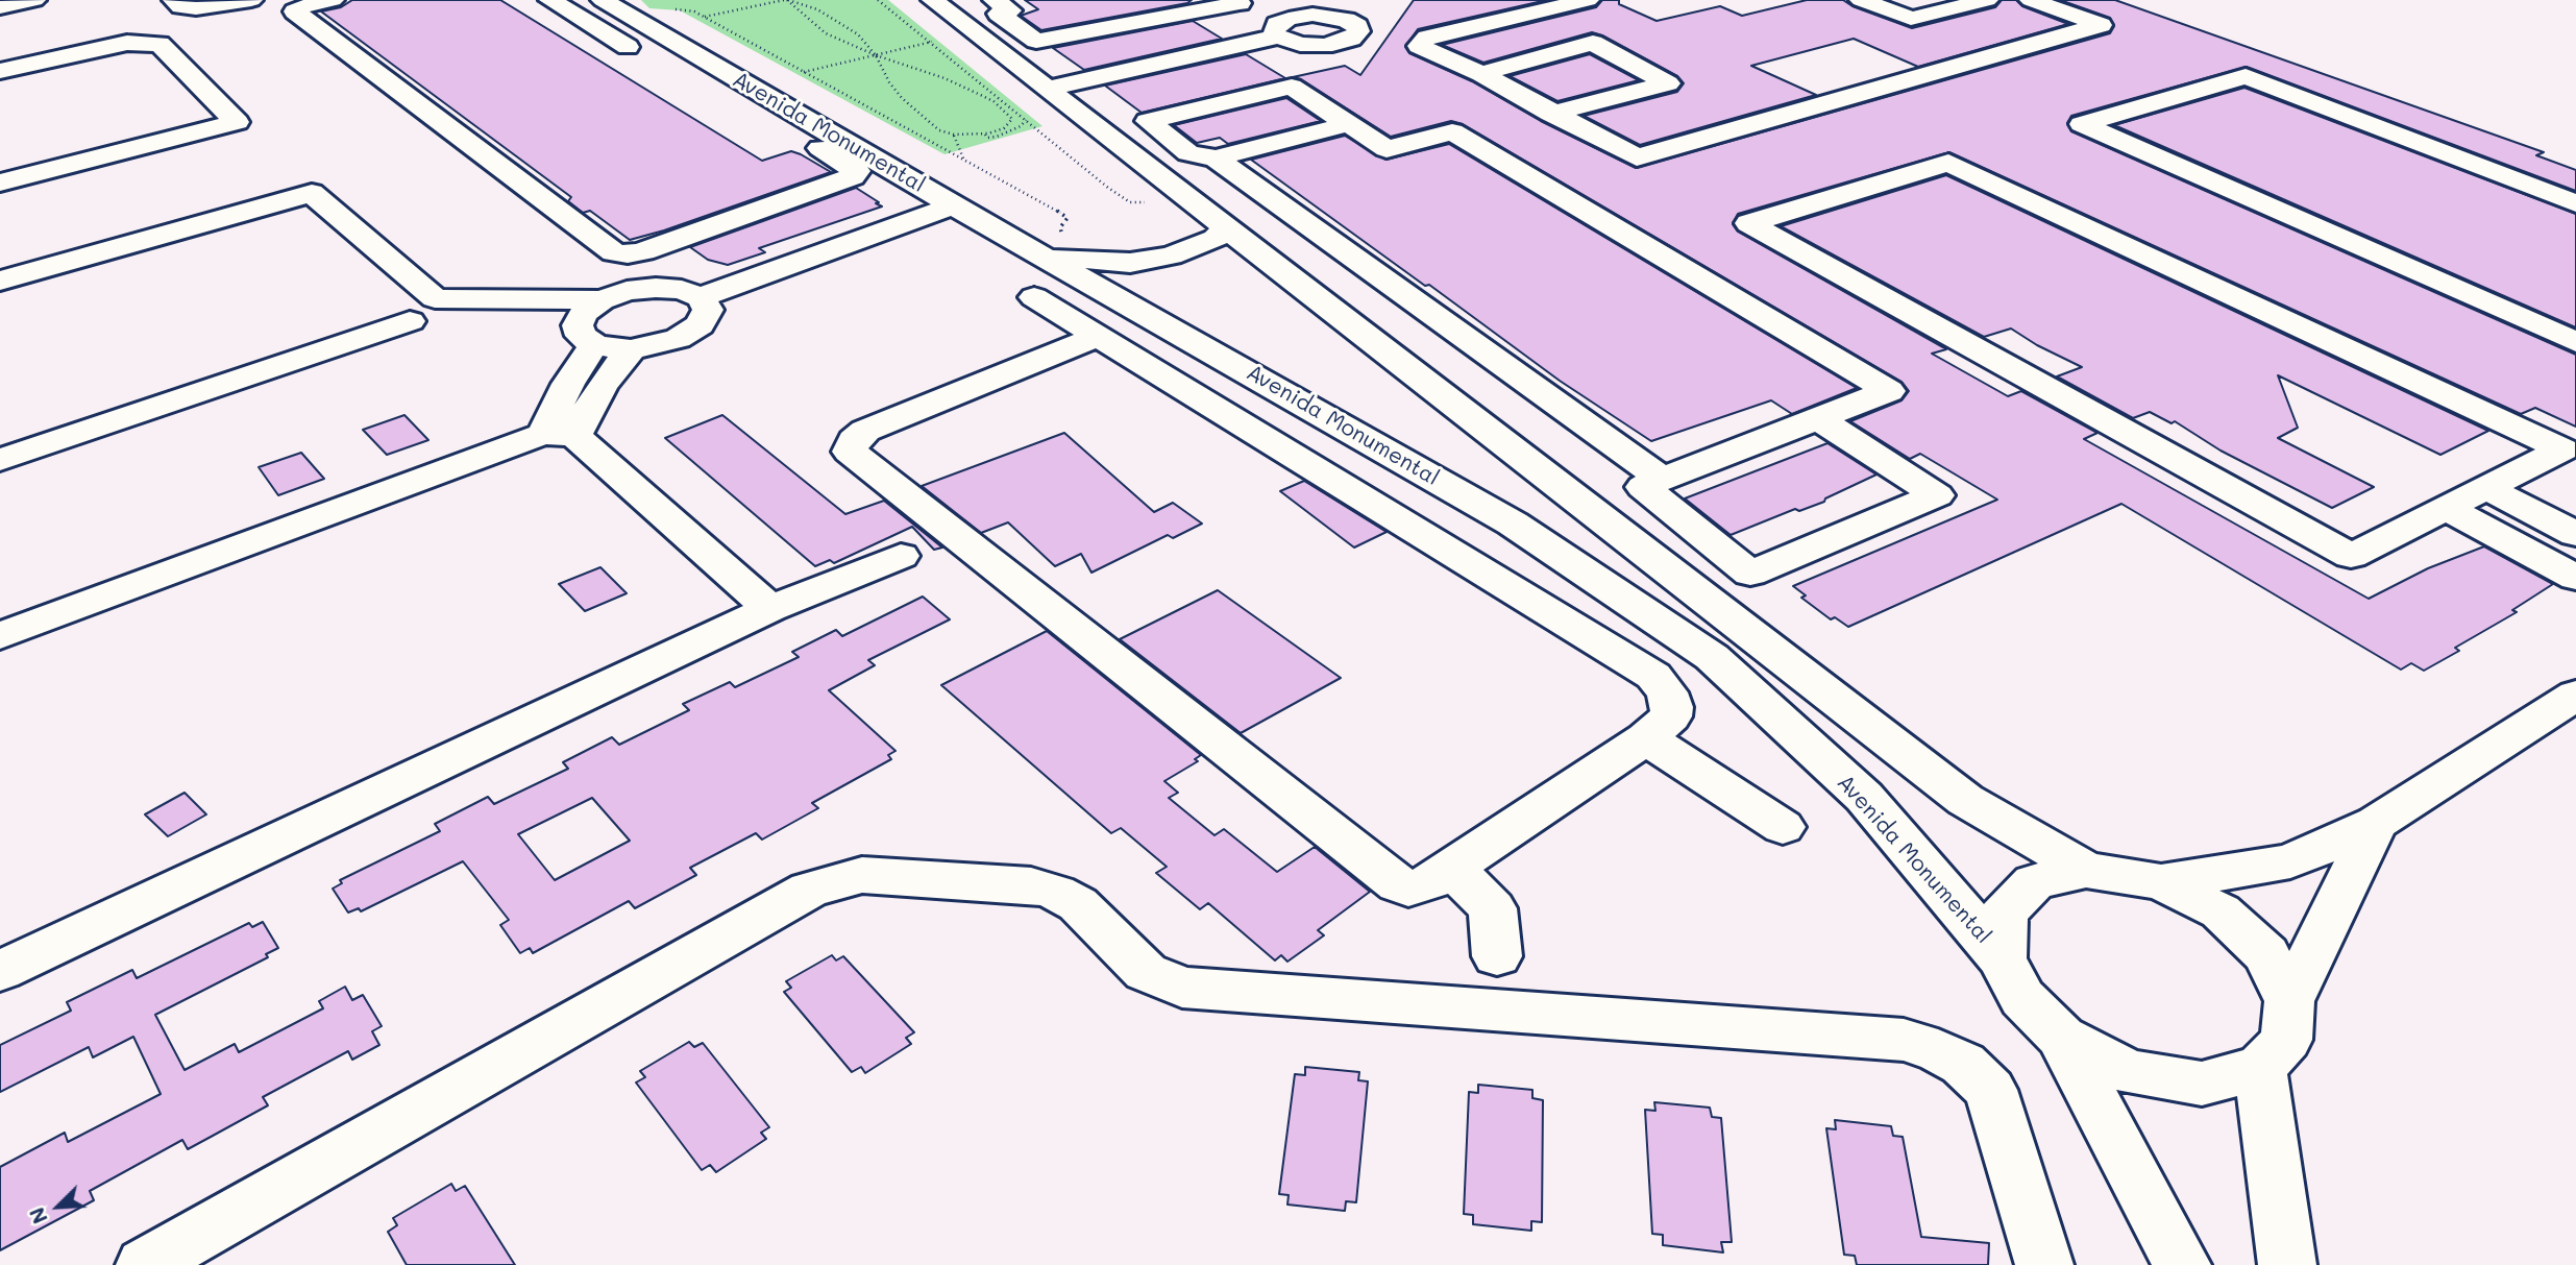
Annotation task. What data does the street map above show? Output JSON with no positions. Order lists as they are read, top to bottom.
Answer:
{
  "streets": {
    "street": ["Avenida Monumental"]
  },
  "north": "bottom left"
}
